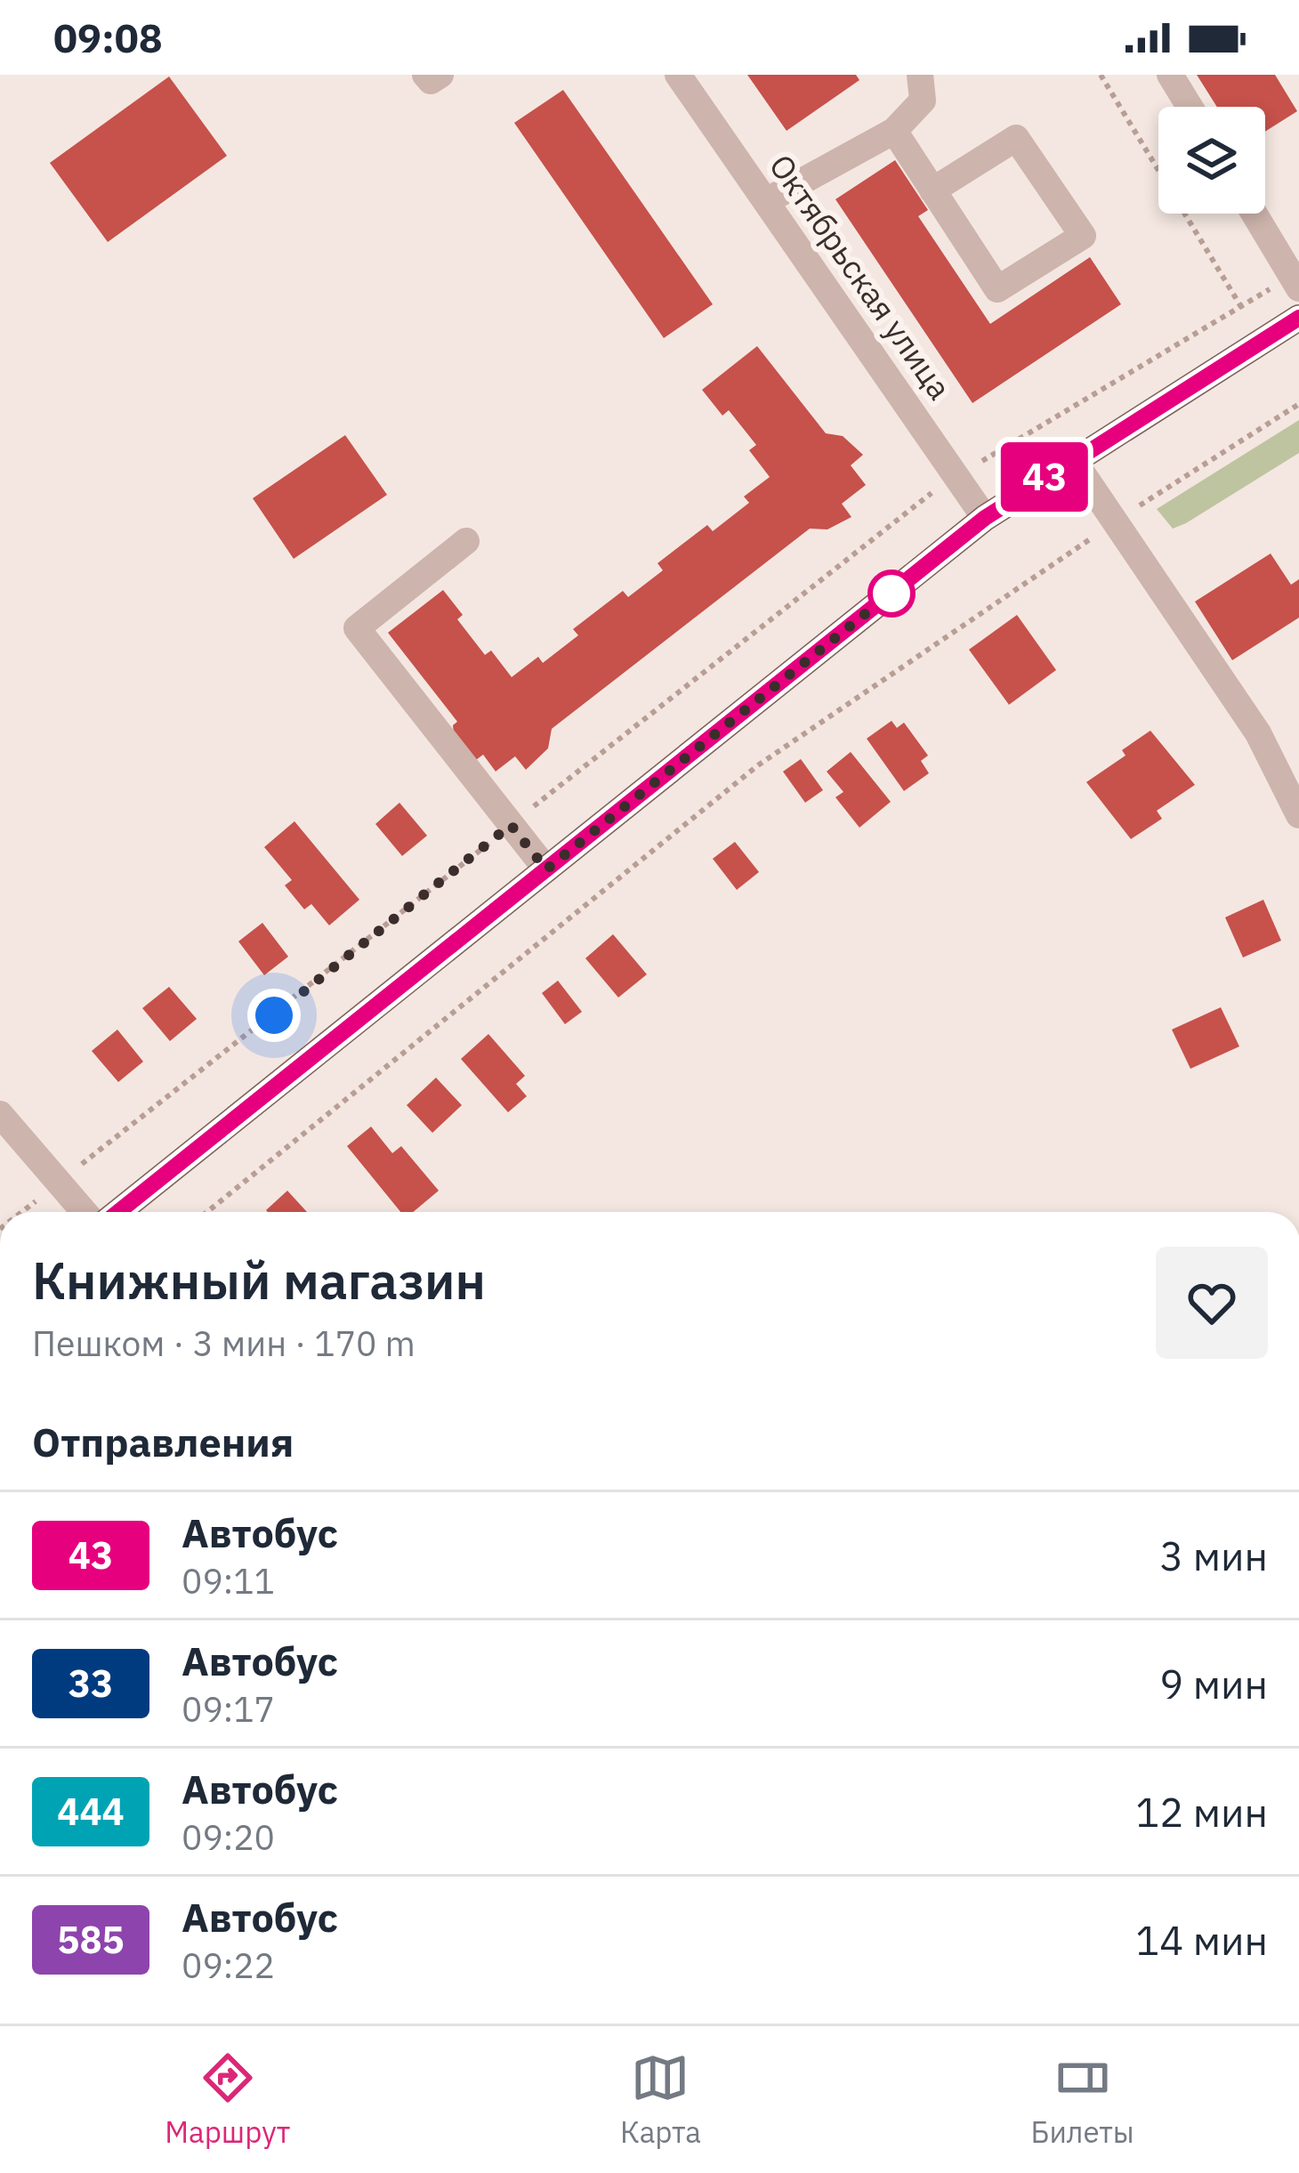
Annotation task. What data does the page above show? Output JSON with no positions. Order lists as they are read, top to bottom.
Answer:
{
  "streets": {
    "street": ["Октябрьская улица"]
  },
  "lines": ["bus line 43"],
  "page": {
    "status": "09:08",
    "on_map": "43",
    "heading": [
      ["Книжный магазин", "Пешком · 3 мин · 170 m"],
      "Отправления"
    ],
    "list": [
      {
        "mark": "43",
        "name": "Автобус",
        "note": "09:11",
        "value": "3 мин"
      },
      {
        "mark": "33",
        "name": "Автобус",
        "note": "09:17",
        "value": "9 мин"
      },
      {
        "mark": "444",
        "name": "Автобус",
        "note": "09:20",
        "value": "12 мин"
      },
      {
        "mark": "585",
        "name": "Автобус",
        "note": "09:22",
        "value": "14 мин"
      }
    ],
    "tabs": ["Маршрут", "Карта", "Билеты"]
  }
}
